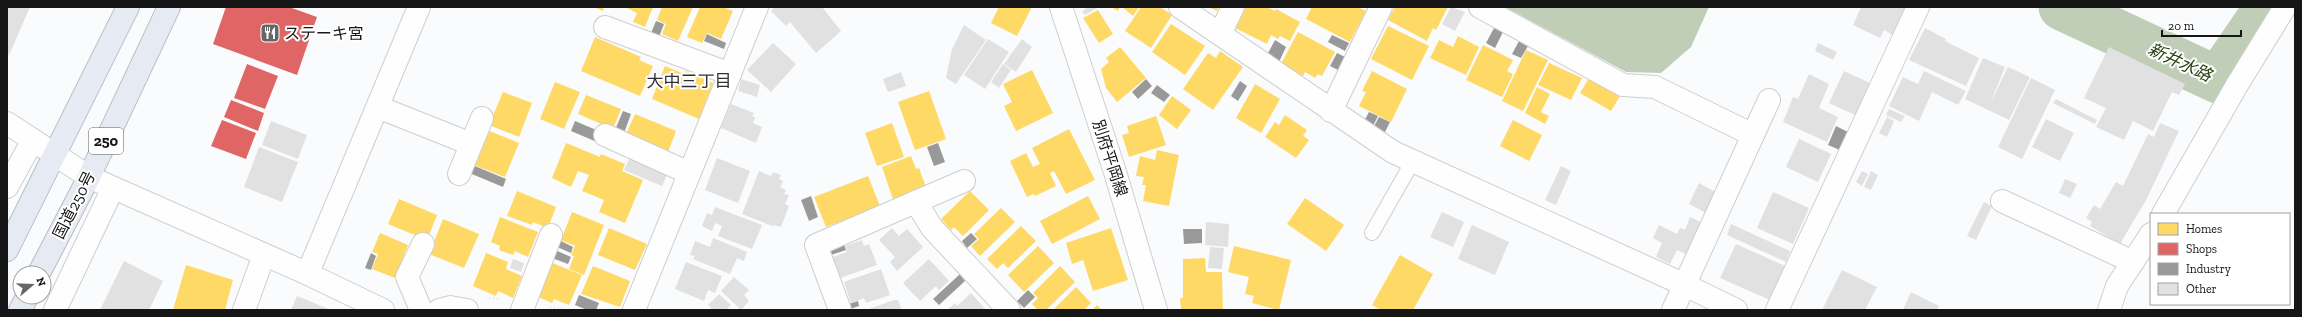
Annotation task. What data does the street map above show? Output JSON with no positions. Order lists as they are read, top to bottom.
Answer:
{
  "streets": {
    "highway": ["250", "国道250号"],
    "street": ["別府平岡線"]
  },
  "districts": ["大中三丁目"],
  "water": ["新井水路"],
  "places": {
    "restaurant": ["ステーキ宮"]
  },
  "legend": [
    "Homes",
    "Shops",
    "Industry",
    "Other"
  ],
  "scale_bar": "20 m",
  "north": "right"
}
